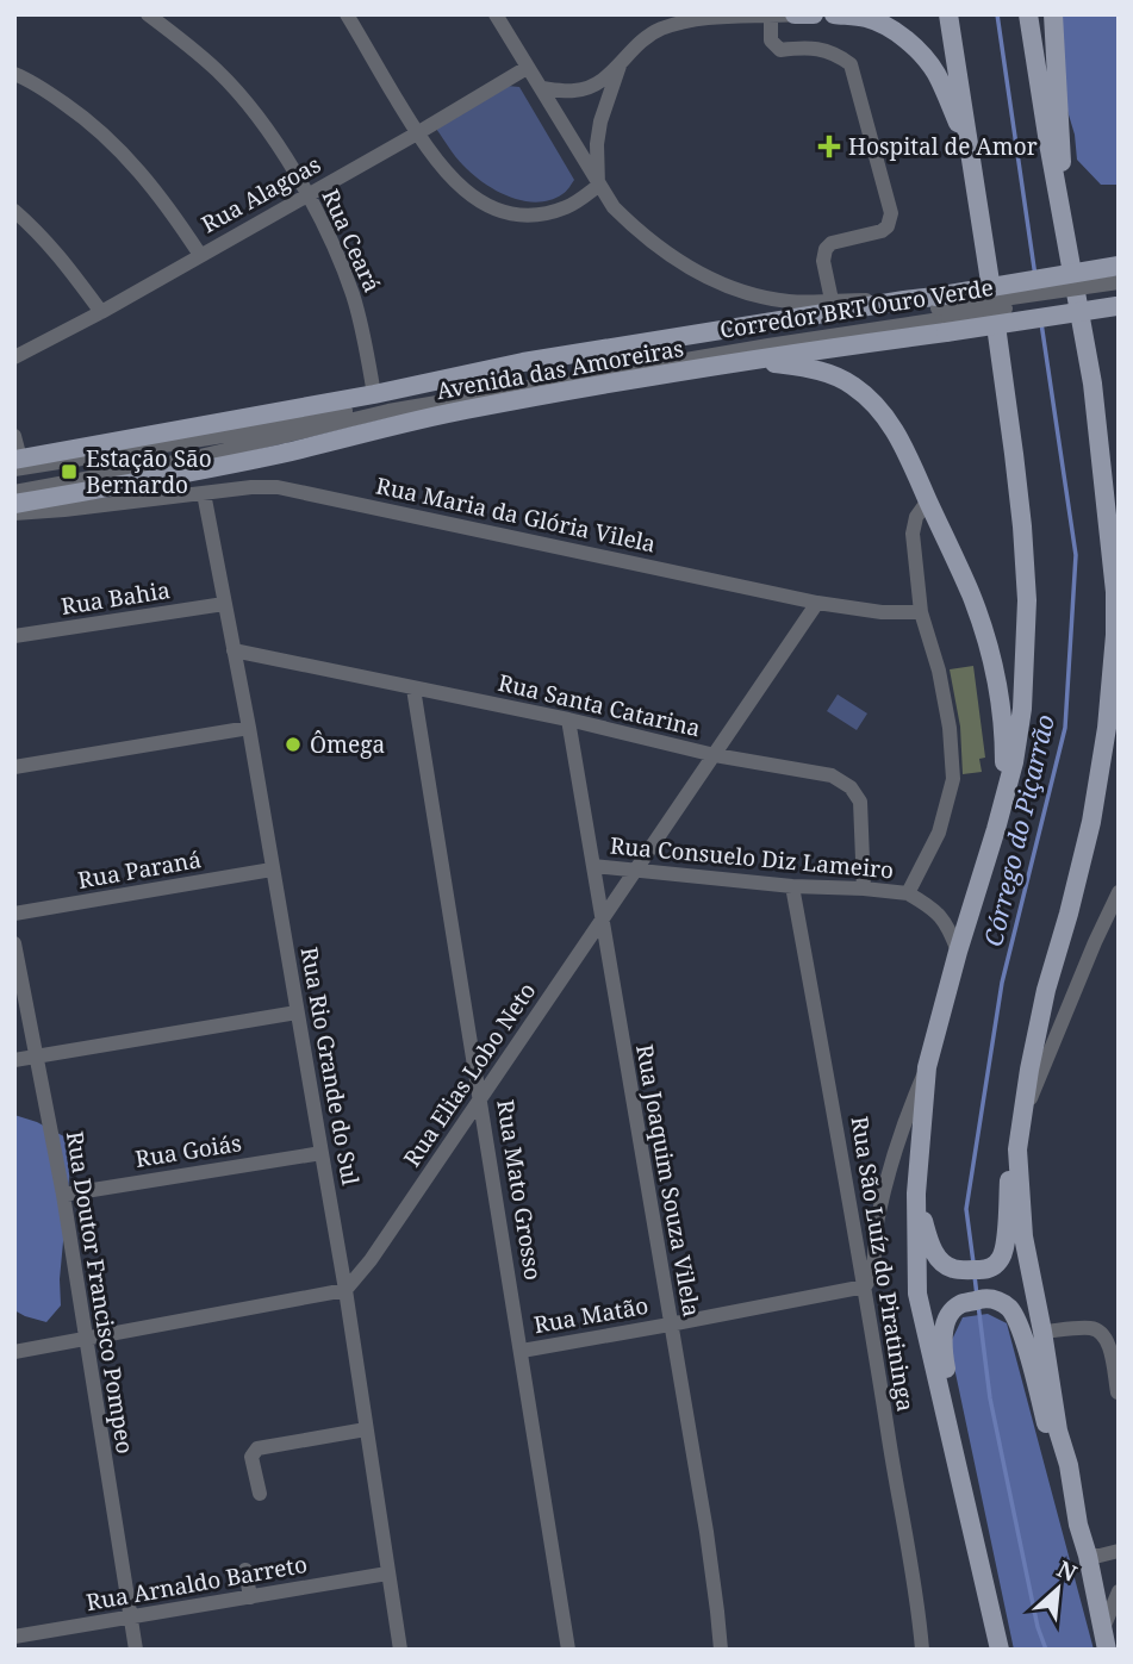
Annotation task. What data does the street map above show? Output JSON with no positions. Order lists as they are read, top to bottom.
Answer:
{
  "streets": {
    "main road": ["Avenida das Amoreiras"],
    "street": [
      "Rua Alagoas",
      "Rua Ceará",
      "Corredor BRT Ouro Verde",
      "Rua Maria da Glória Vilela",
      "Rua Bahia",
      "Rua Santa Catarina",
      "Rua Consuelo Diz Lameiro",
      "Rua Paraná",
      "Rua Rio Grande do Sul",
      "Rua Elias Lobo Neto",
      "Rua Goiás",
      "Rua Joaquim Souza Vilela",
      "Rua Mato Grosso",
      "Rua São Luíz do Piratininga",
      "Rua Doutor Francisco Pompeo",
      "Rua Matão",
      "Rua Arnaldo Barreto"
    ]
  },
  "crossings": [
    ["Rua Alagoas", "Rua Ceará"],
    ["Rua Ceará", "Avenida das Amoreiras"],
    ["Corredor BRT Ouro Verde", "Avenida das Amoreiras"],
    ["Rua Maria da Glória Vilela", "Rua Rio Grande do Sul"],
    ["Rua Maria da Glória Vilela", "Rua Elias Lobo Neto"],
    ["Rua Bahia", "Rua Rio Grande do Sul"],
    ["Rua Santa Catarina", "Rua Consuelo Diz Lameiro"],
    ["Rua Santa Catarina", "Rua Rio Grande do Sul"],
    ["Rua Santa Catarina", "Rua Elias Lobo Neto"],
    ["Rua Santa Catarina", "Rua Joaquim Souza Vilela"],
    ["Rua Santa Catarina", "Rua Mato Grosso"],
    ["Rua Consuelo Diz Lameiro", "Rua Elias Lobo Neto"],
    ["Rua Consuelo Diz Lameiro", "Rua Joaquim Souza Vilela"],
    ["Rua Consuelo Diz Lameiro", "Rua São Luíz do Piratininga"],
    ["Rua Paraná", "Rua Rio Grande do Sul"],
    ["Rua Rio Grande do Sul", "Rua Elias Lobo Neto"],
    ["Rua Rio Grande do Sul", "Rua Goiás"],
    ["Rua Rio Grande do Sul", "Rua Arnaldo Barreto"],
    ["Rua Elias Lobo Neto", "Rua Joaquim Souza Vilela"],
    ["Rua Elias Lobo Neto", "Rua Mato Grosso"],
    ["Rua Goiás", "Rua Doutor Francisco Pompeo"],
    ["Rua Joaquim Souza Vilela", "Rua Matão"],
    ["Rua Mato Grosso", "Rua Matão"],
    ["Rua São Luíz do Piratininga", "Rua Matão"],
    ["Rua Doutor Francisco Pompeo", "Rua Arnaldo Barreto"]
  ],
  "water": ["Córrego do Piçarrão"],
  "places": {
    "health": ["Hospital de Amor"],
    "transit": ["Estação São Bernardo"],
    "other": ["Ômega"]
  },
  "north": "top right"
}
